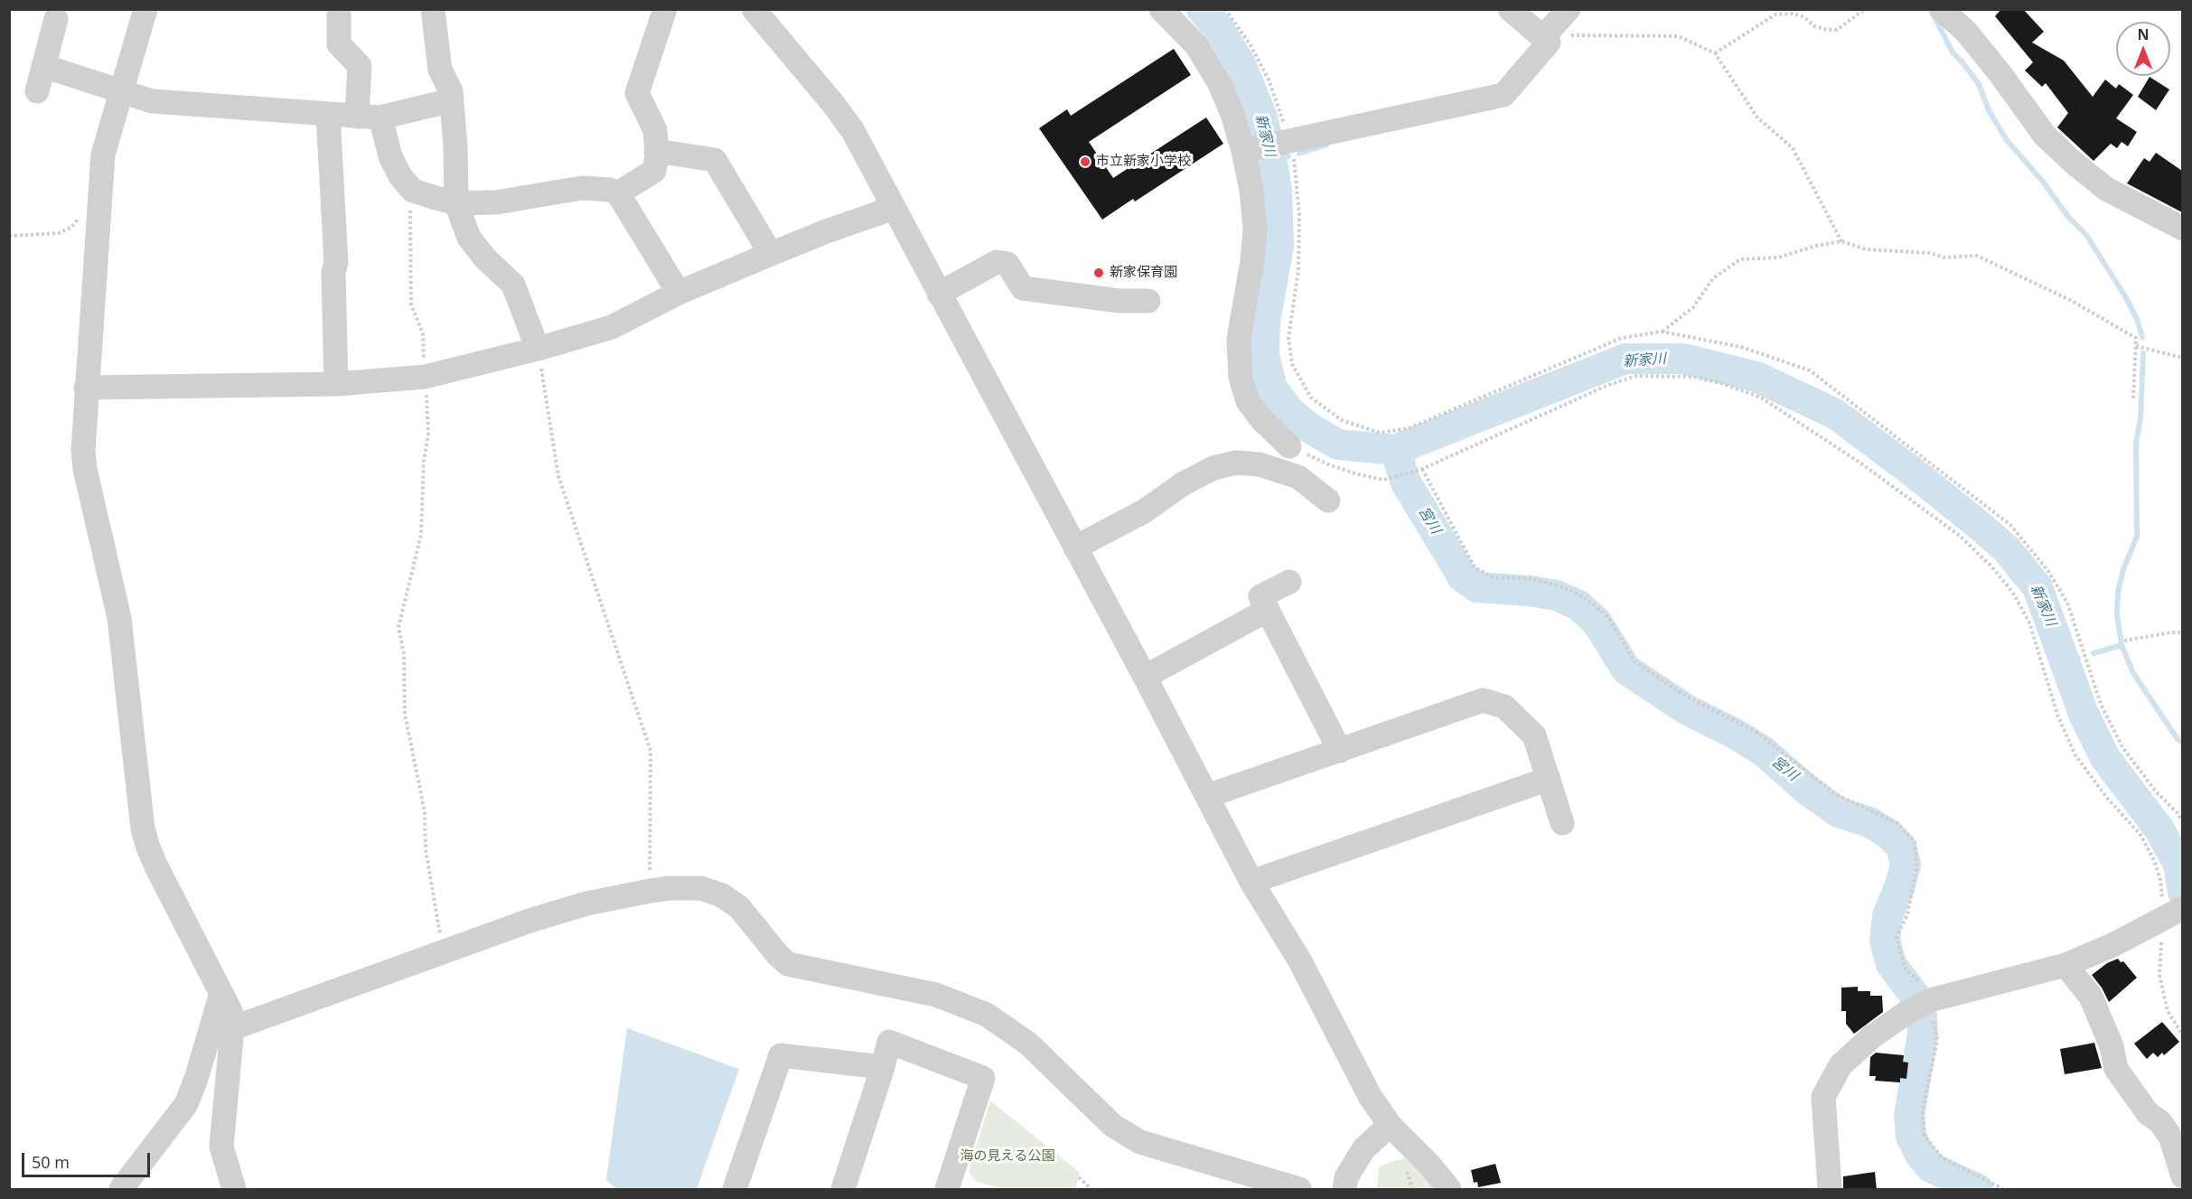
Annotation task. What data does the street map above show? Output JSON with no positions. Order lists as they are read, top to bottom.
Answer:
{
  "water": ["新家川", "宮川"],
  "parks": ["海の見える公園"],
  "places": ["市立新家小学校", "新家保育園"],
  "scale_bar": "50 m",
  "north": "top"
}
